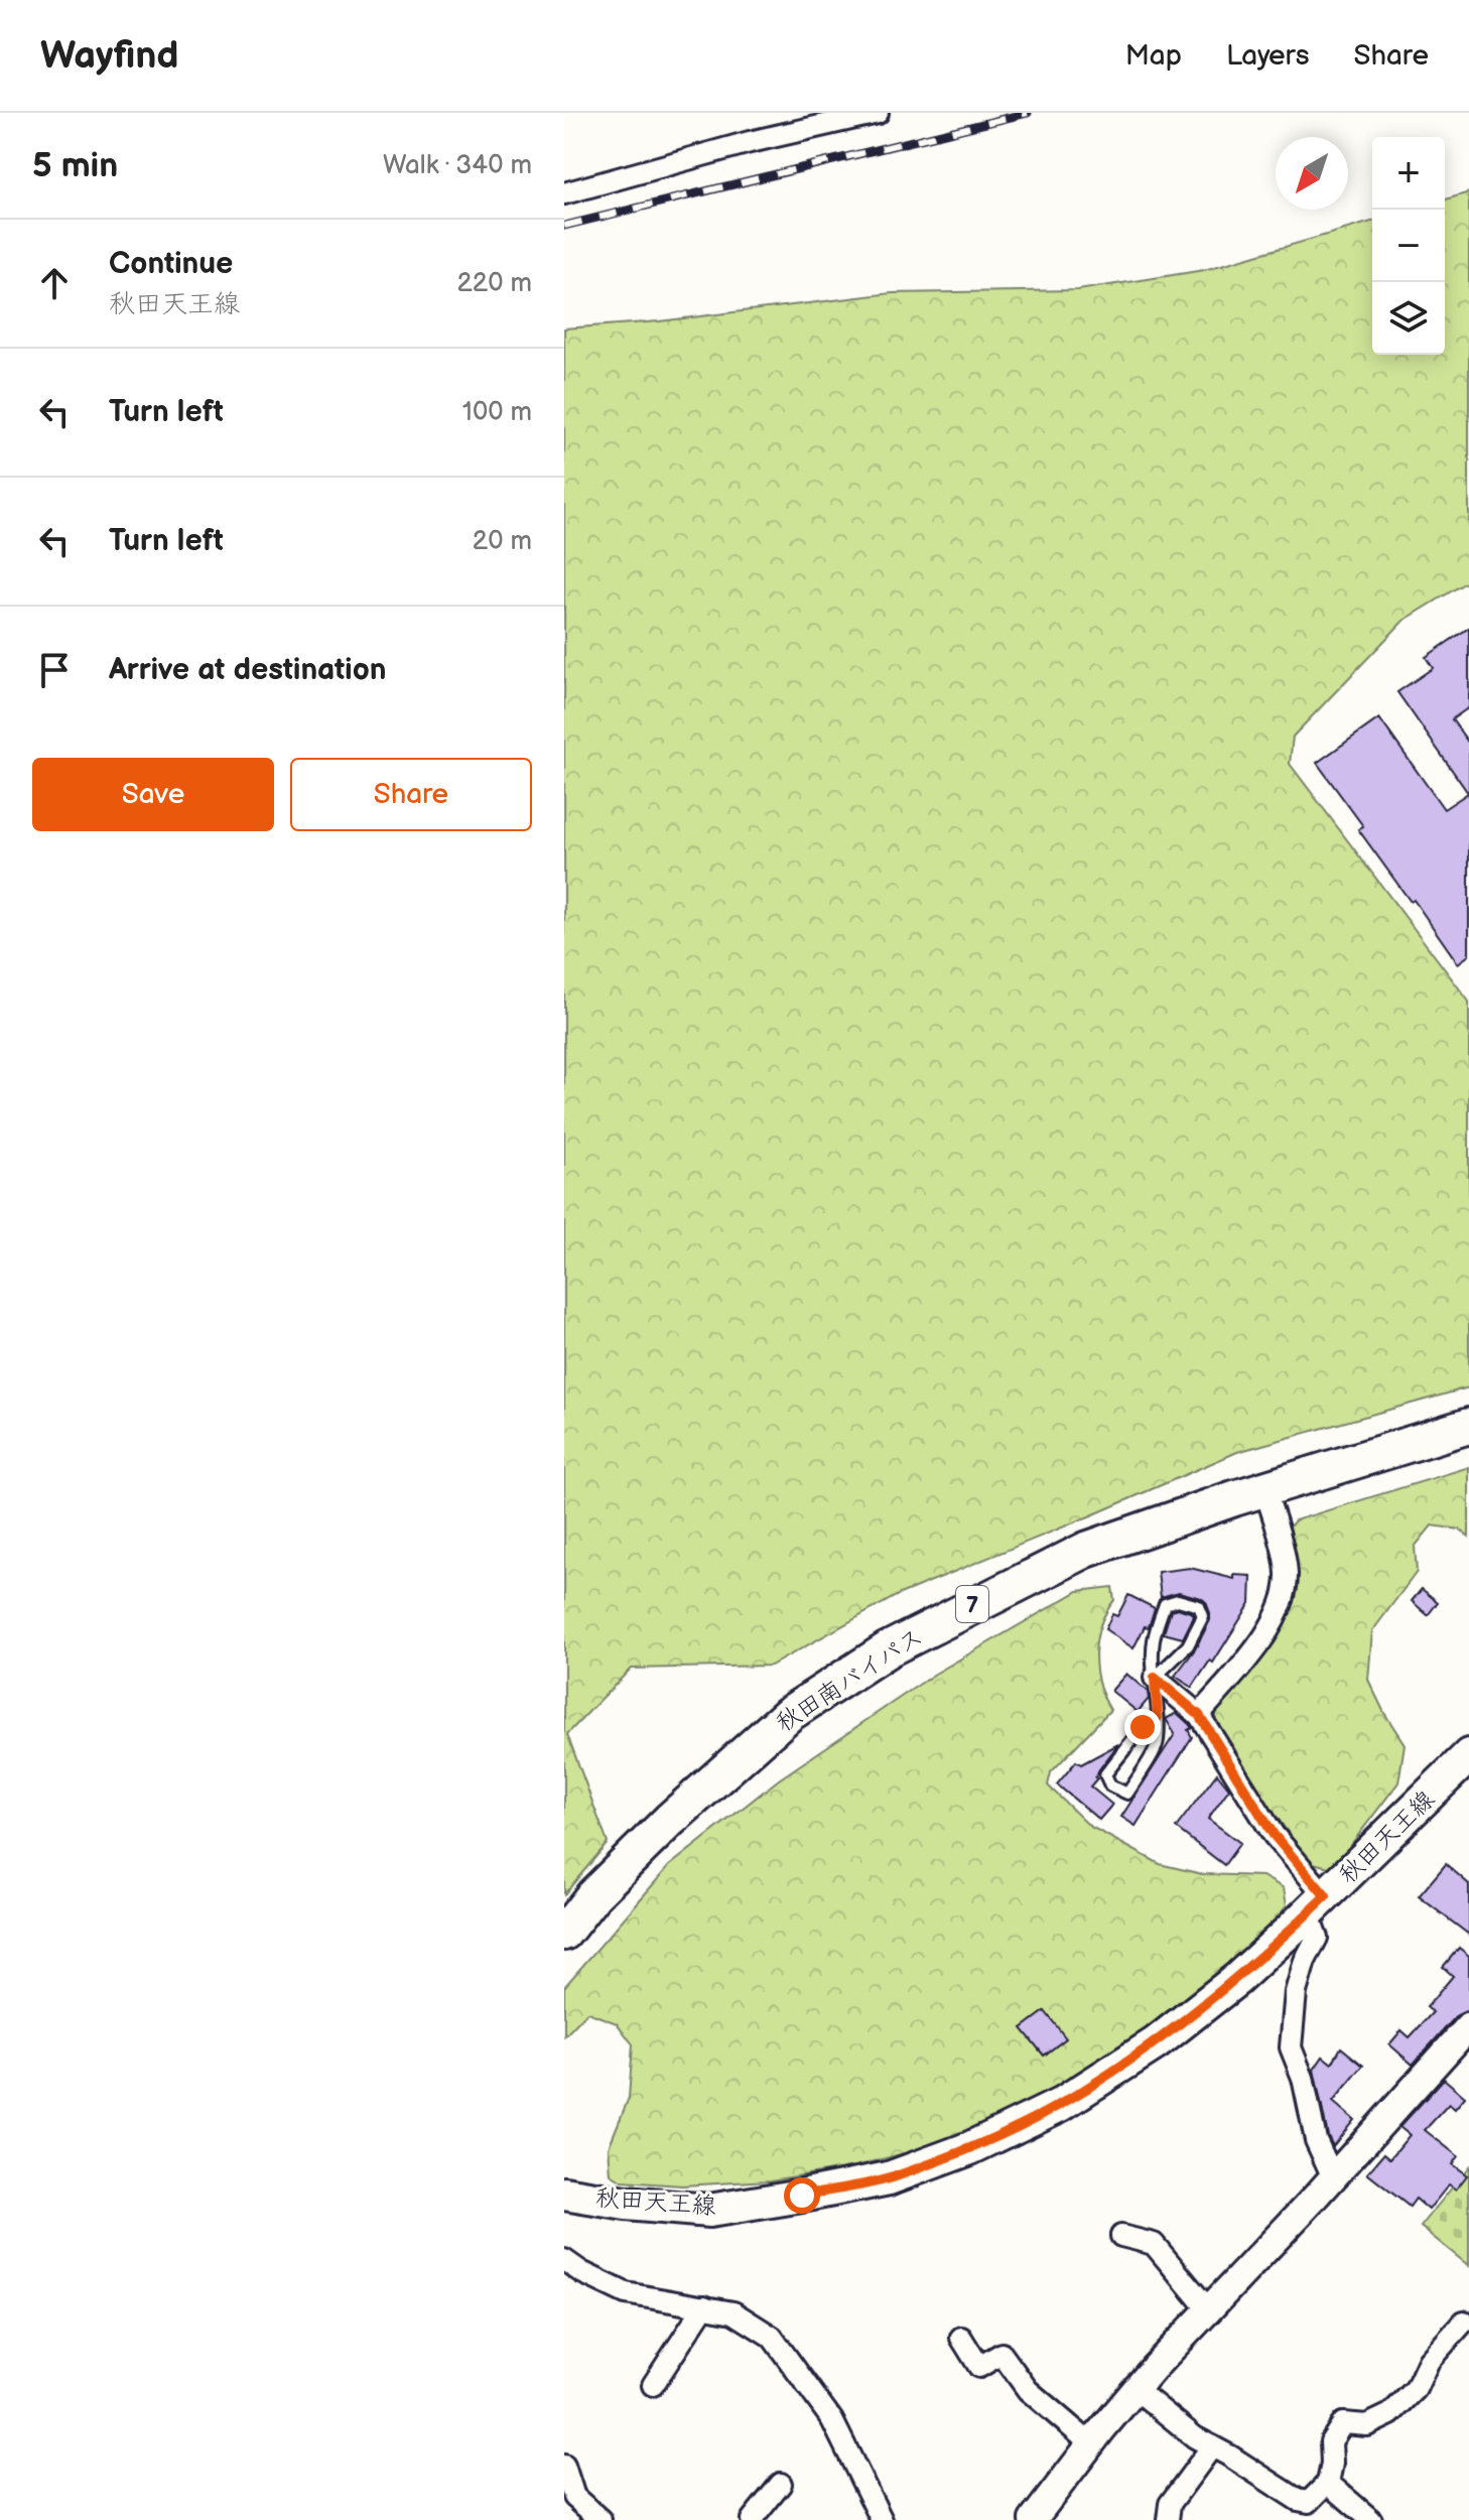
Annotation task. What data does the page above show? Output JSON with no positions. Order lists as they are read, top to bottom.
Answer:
{
  "streets": {
    "highway": ["7", "秋田南バイパス"],
    "main road": ["秋田天王線"]
  },
  "north": "bottom left",
  "page": {
    "header": "Wayfind",
    "nav": ["Map", "Layers", "Share"],
    "heading": ["5 min", "Walk · 340 m"],
    "map_buttons": ["+", "−"],
    "list": [
      ["Continue", "秋田天王線", "220 m"],
      ["Turn left", "100 m"],
      ["Turn left", "20 m"],
      "Arrive at destination"
    ],
    "buttons": ["Save", "Share"]
  }
}
